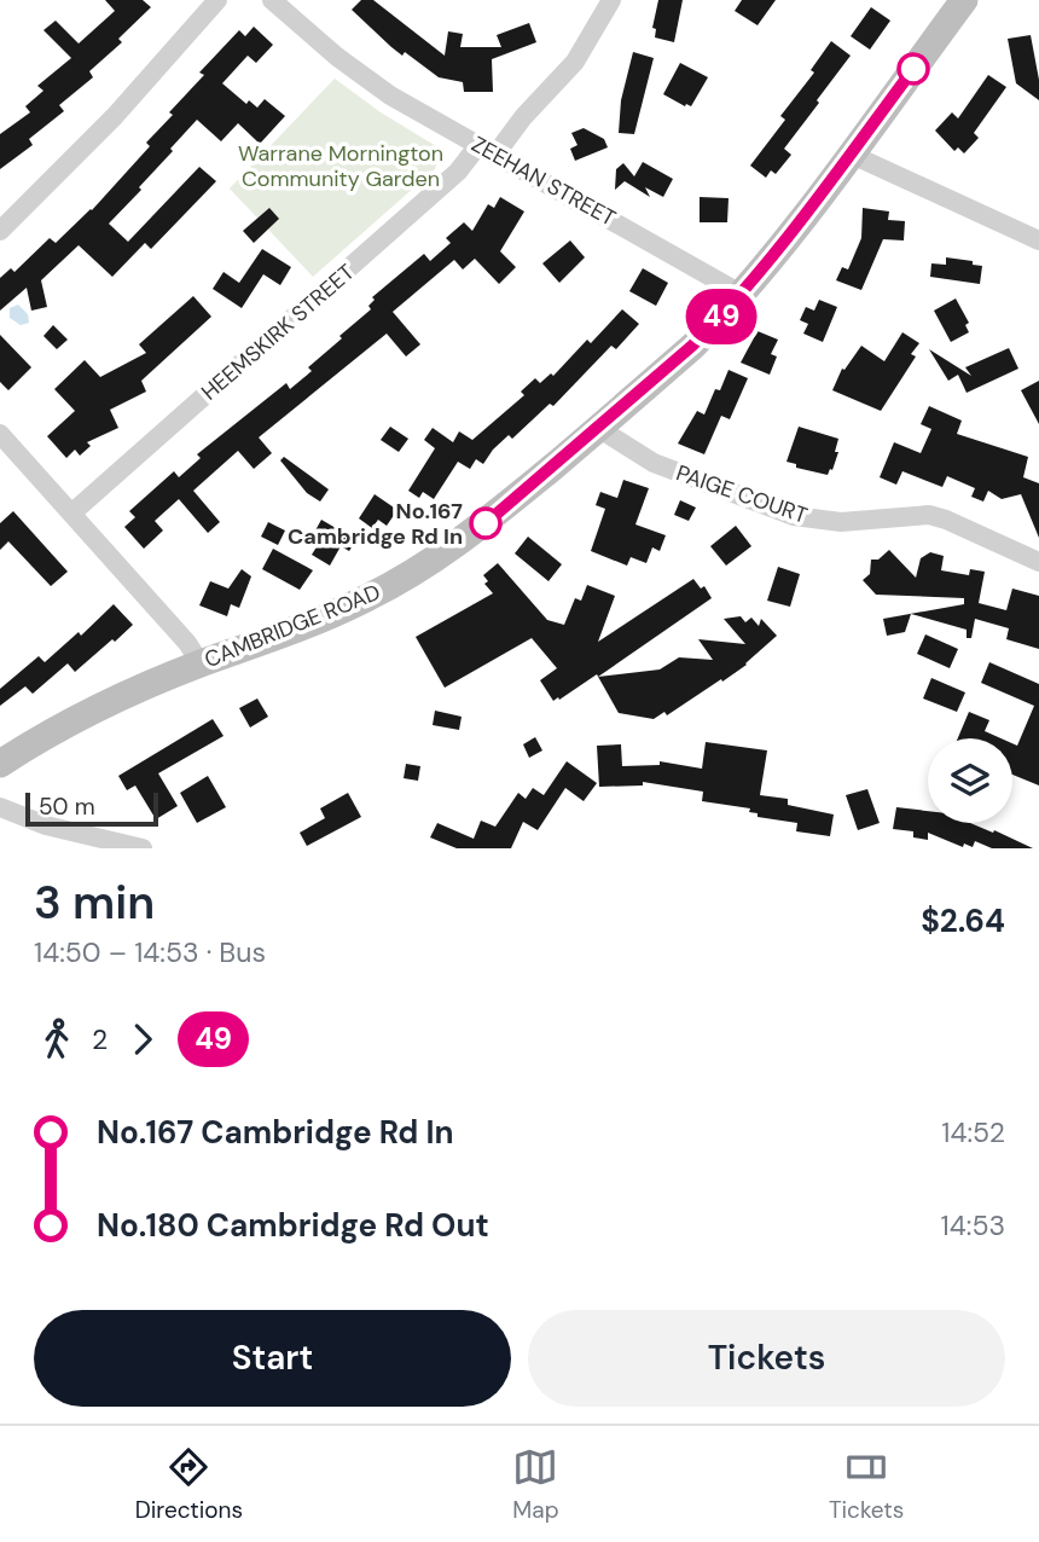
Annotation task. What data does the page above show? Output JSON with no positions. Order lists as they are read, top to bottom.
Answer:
{
  "streets": {
    "main road": ["CAMBRIDGE ROAD"],
    "street": ["ZEEHAN STREET", "HEEMSKIRK STREET", "PAIGE COURT"]
  },
  "crossings": [
    ["ZEEHAN STREET", "HEEMSKIRK STREET"],
    ["ZEEHAN STREET", "CAMBRIDGE ROAD"],
    ["PAIGE COURT", "CAMBRIDGE ROAD"]
  ],
  "parks": ["Warrane Mornington Community Garden"],
  "places": ["No.167 Cambridge Rd In"],
  "lines": ["bus line 49"],
  "scale_bar": "50 m",
  "page": {
    "on_map": "49",
    "scale": "50 m",
    "heading": ["3 min", "14:50 – 14:53 · Bus", "$2.64"],
    "legs": ["2", "49"],
    "list": [
      {
        "name": "No.167 Cambridge Rd In",
        "value": "14:52"
      },
      {
        "name": "No.180 Cambridge Rd Out",
        "value": "14:53"
      }
    ],
    "buttons": ["Start", "Tickets"],
    "tabs": ["Directions", "Map", "Tickets"]
  }
}
